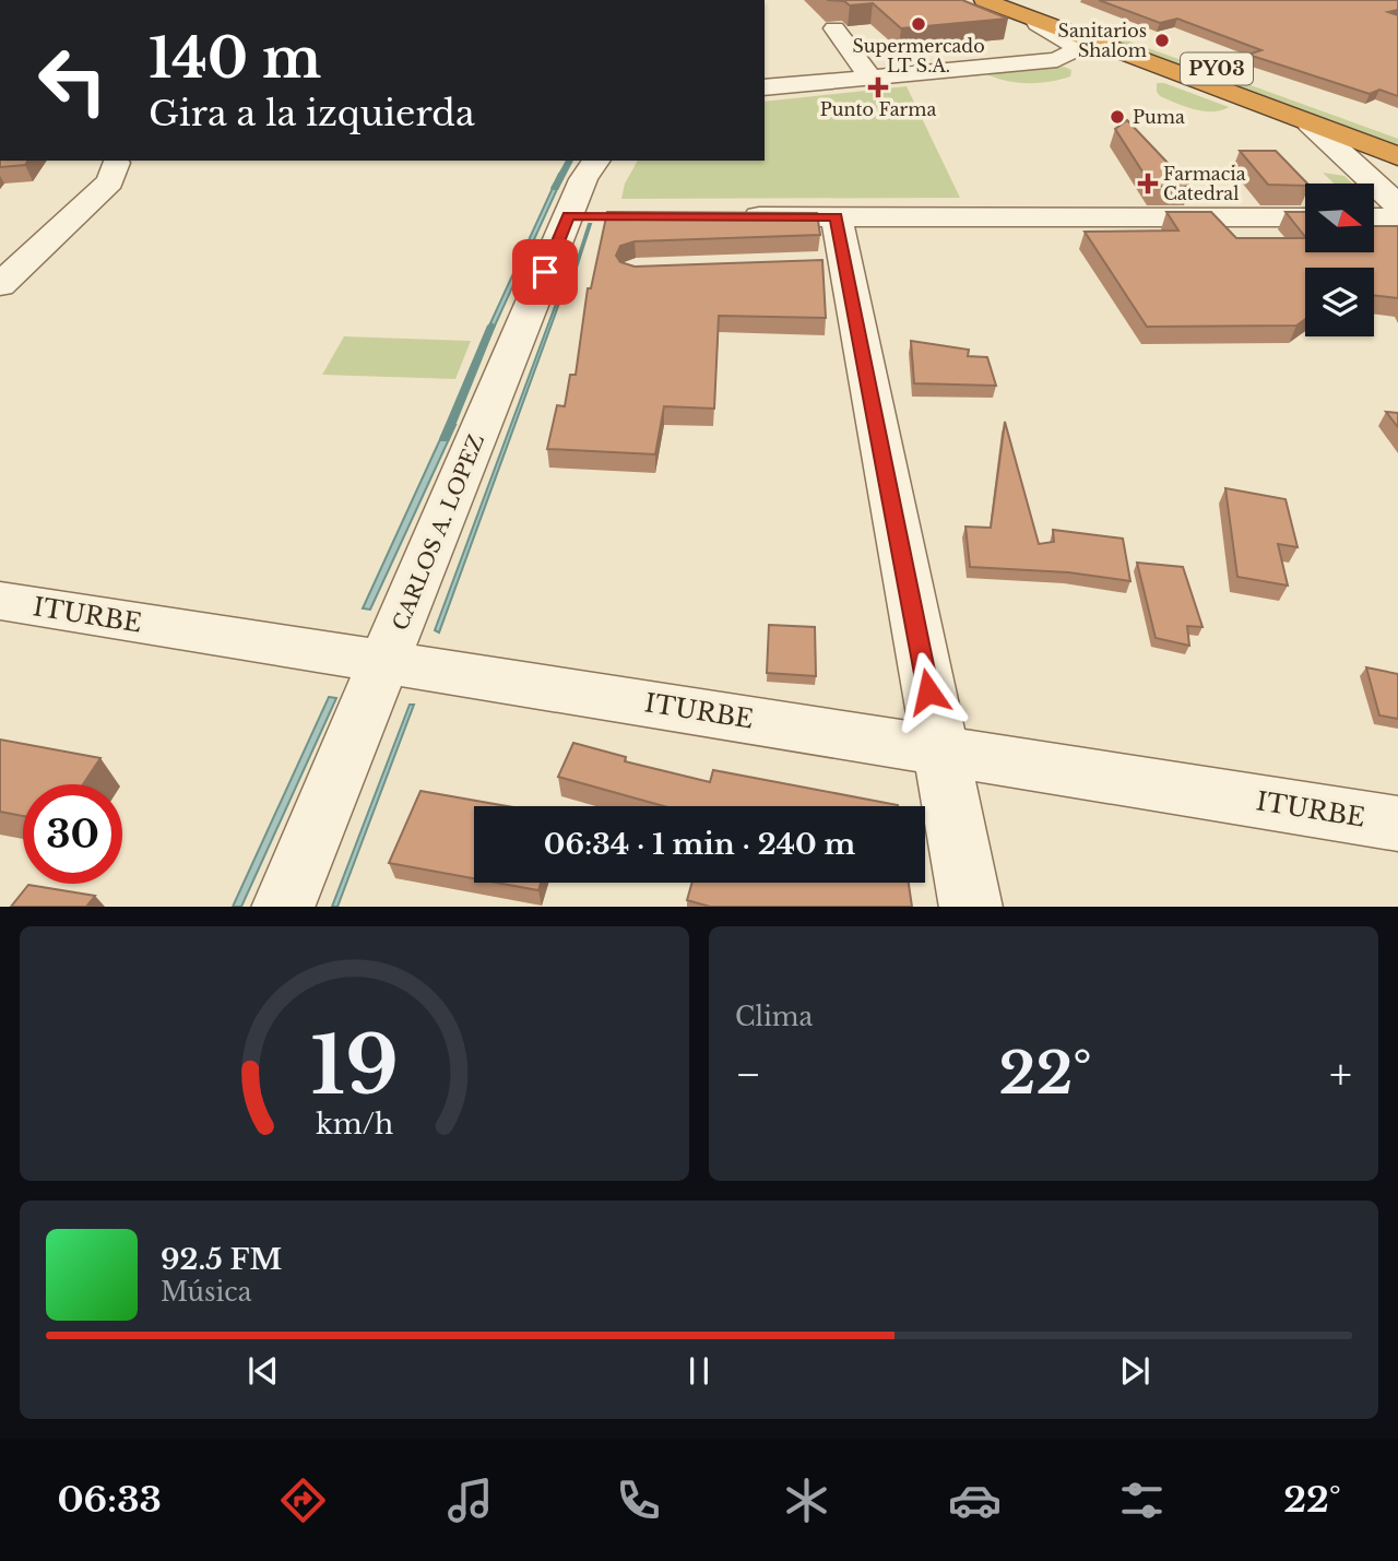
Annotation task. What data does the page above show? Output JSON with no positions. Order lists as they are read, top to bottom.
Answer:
{
  "streets": {
    "highway": ["PY03"],
    "street": ["CARLOS A. LOPEZ", "ITURBE"]
  },
  "crossings": [
    ["CARLOS A. LOPEZ", "ITURBE"]
  ],
  "places": {
    "other": ["Supermercado LT S.A.", "Sanitarios Shalom", "Puma"],
    "health": ["Punto Farma", "Farmacia Catedral"]
  },
  "north": "right",
  "page": {
    "turn": ["140 m", "Gira a la izquierda"],
    "limit": "30",
    "trip": "06:34 · 1 min · 240 m",
    "tile": "Clima",
    "heat": ["−", "22°", "+"],
    "song": ["92.5 FM", "Música"],
    "tabs": ["06:33", "22°"],
    "gauge": ["19", "km/h"]
  }
}
